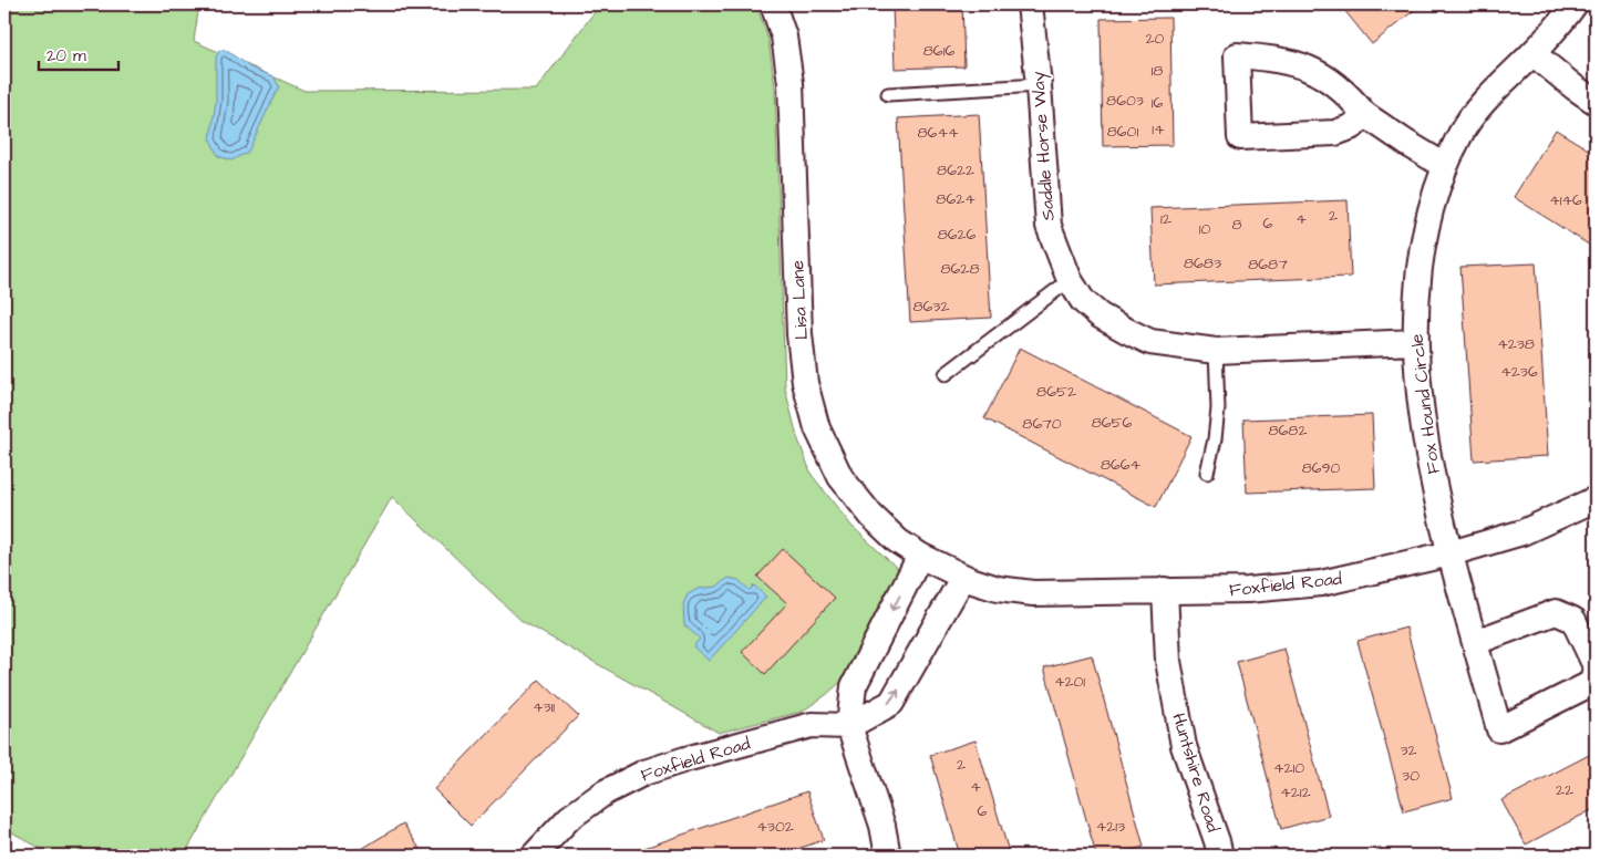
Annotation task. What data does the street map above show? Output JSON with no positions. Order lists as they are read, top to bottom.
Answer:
{
  "streets": {
    "street": [
      "Saddle Horse Way",
      "Lisa Lane",
      "Fox Hound Circle",
      "Foxfield Road",
      "Huntshire Road"
    ]
  },
  "crossings": [
    ["Saddle Horse Way", "Fox Hound Circle"],
    ["Lisa Lane", "Foxfield Road"],
    ["Fox Hound Circle", "Foxfield Road"],
    ["Foxfield Road", "Huntshire Road"]
  ],
  "house_numbers": [
    "20",
    "8616",
    "18",
    "8603",
    "16",
    "14",
    "8601",
    "8644",
    "8622",
    "8624",
    "4146",
    "2",
    "12",
    "4",
    "6",
    "8",
    "10",
    "8626",
    "8683",
    "8687",
    "8628",
    "8632",
    "4238",
    "4236",
    "8652",
    "8656",
    "8670",
    "8682",
    "8664",
    "8690",
    "4201",
    "4311",
    "32",
    "2",
    "4210",
    "30",
    "4",
    "22",
    "4212",
    "6",
    "4302",
    "4213"
  ],
  "scale_bar": "20 m"
}
